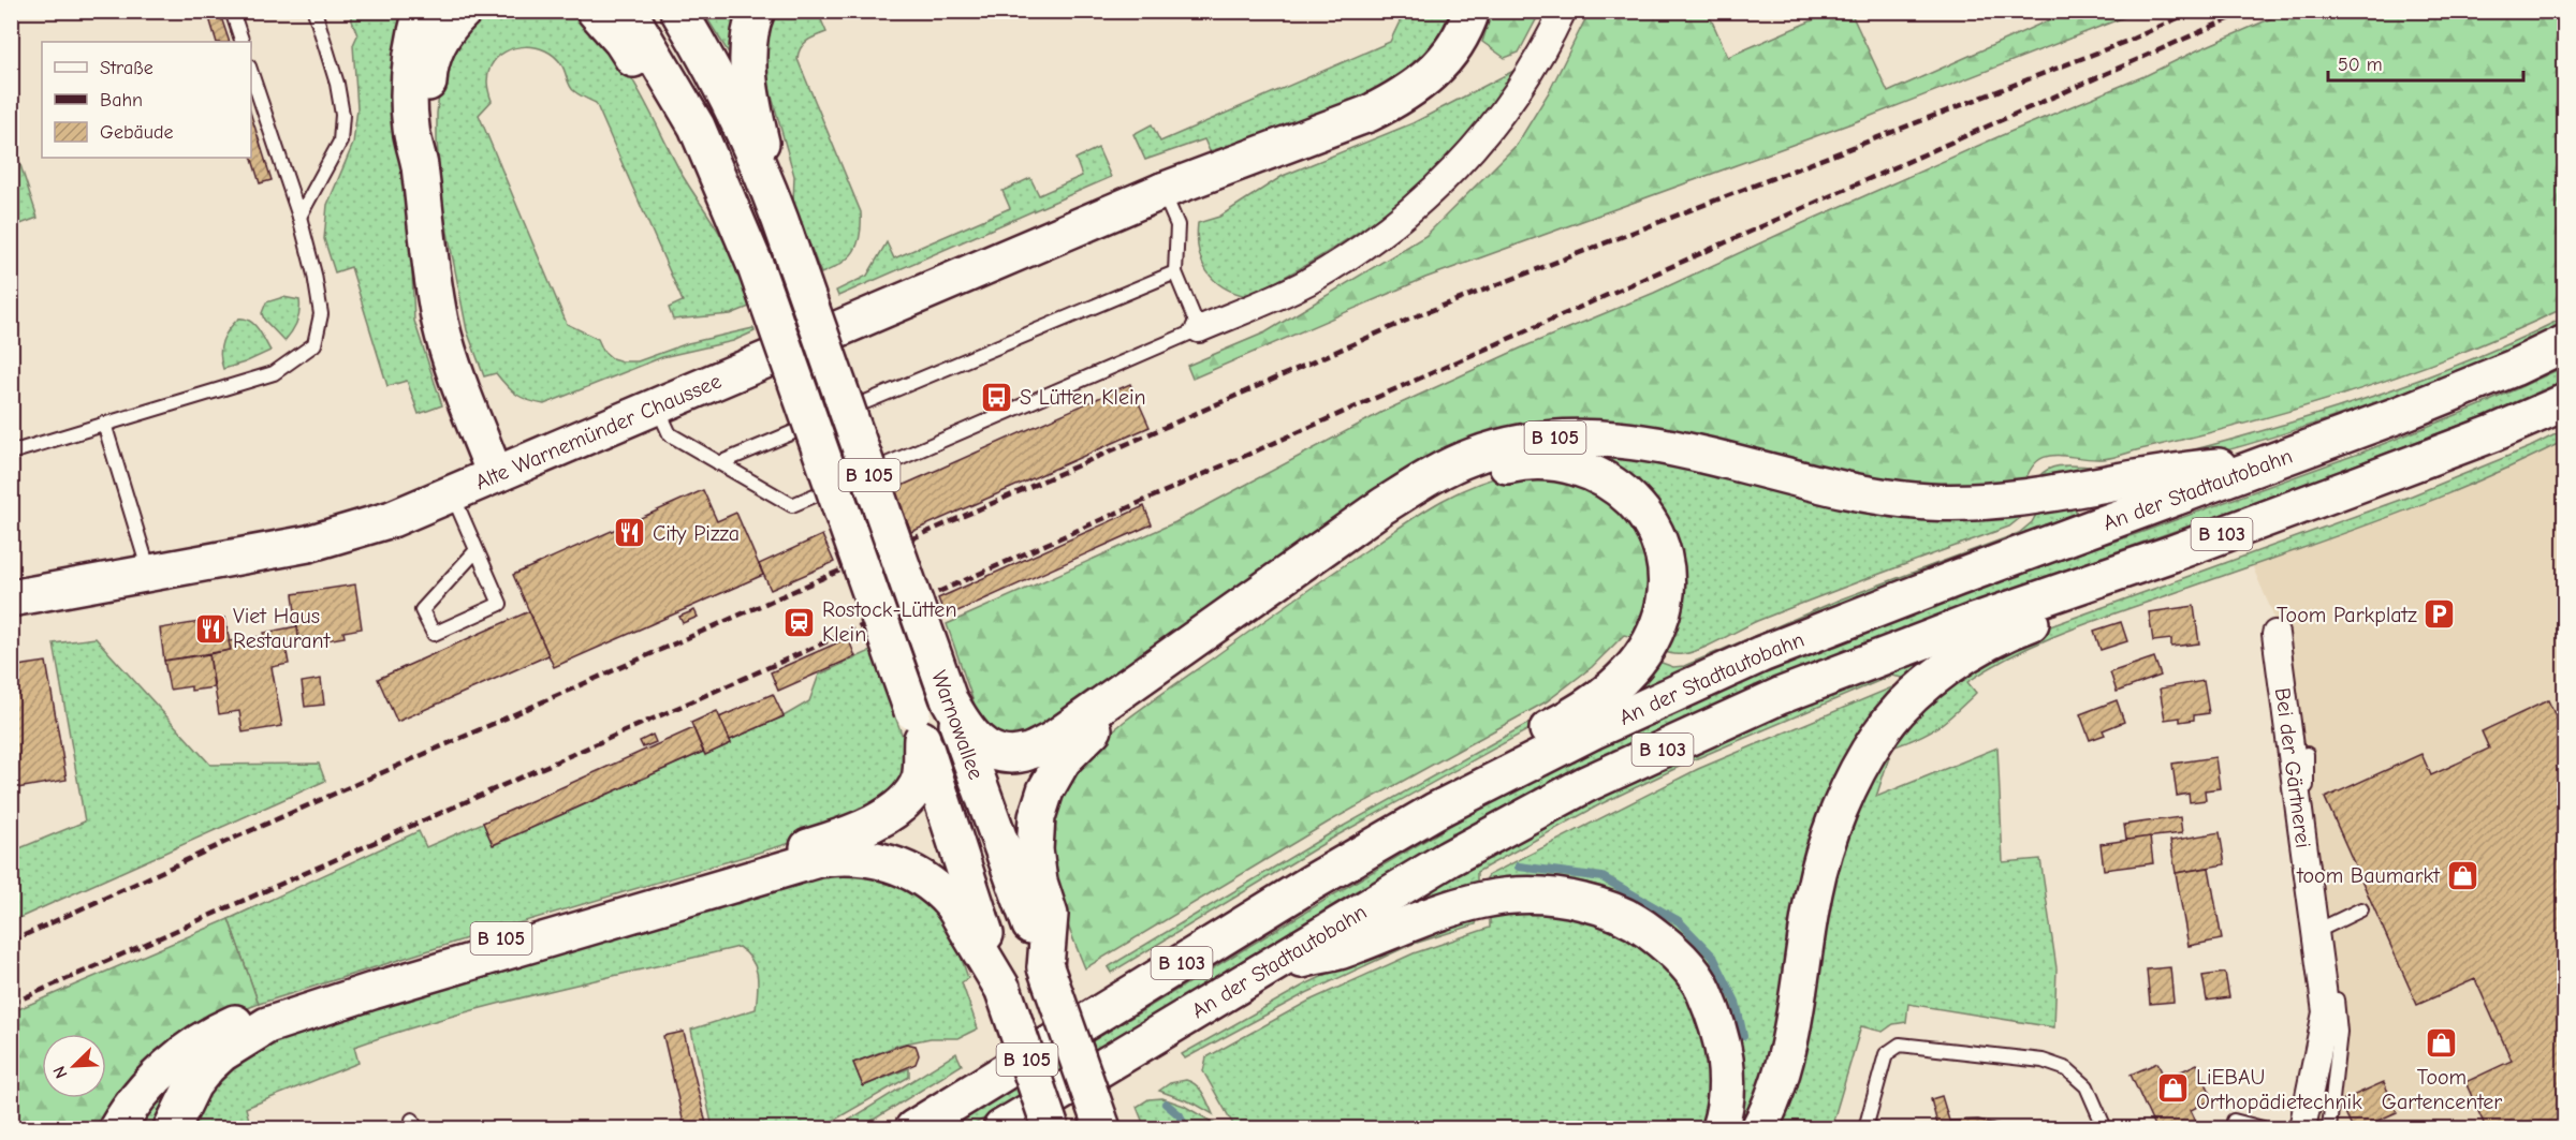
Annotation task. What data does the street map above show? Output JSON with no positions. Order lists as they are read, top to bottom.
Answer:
{
  "streets": {
    "main road": [
      "Alte Warnemünder Chaussee",
      "B 105",
      "An der Stadtautobahn",
      "B 103",
      "Warnowallee"
    ],
    "street": ["Bei der Gärtnerei"]
  },
  "crossings": [
    ["B 105", "An der Stadtautobahn"],
    ["B 105", "Warnowallee"],
    ["An der Stadtautobahn", "B 103"]
  ],
  "places": {
    "bus stop": ["S Lütten Klein"],
    "restaurant": ["City Pizza", "Viet Haus Restaurant"],
    "parking": ["Toom Parkplatz"],
    "station": ["Rostock-Lütten Klein"],
    "shop": ["toom Baumarkt", "Toom Gartencenter", "LiEBAU Orthopädietechnik"]
  },
  "legend": ["Straße", "Bahn", "Gebäude"],
  "scale_bar": "50 m",
  "north": "bottom left"
}
